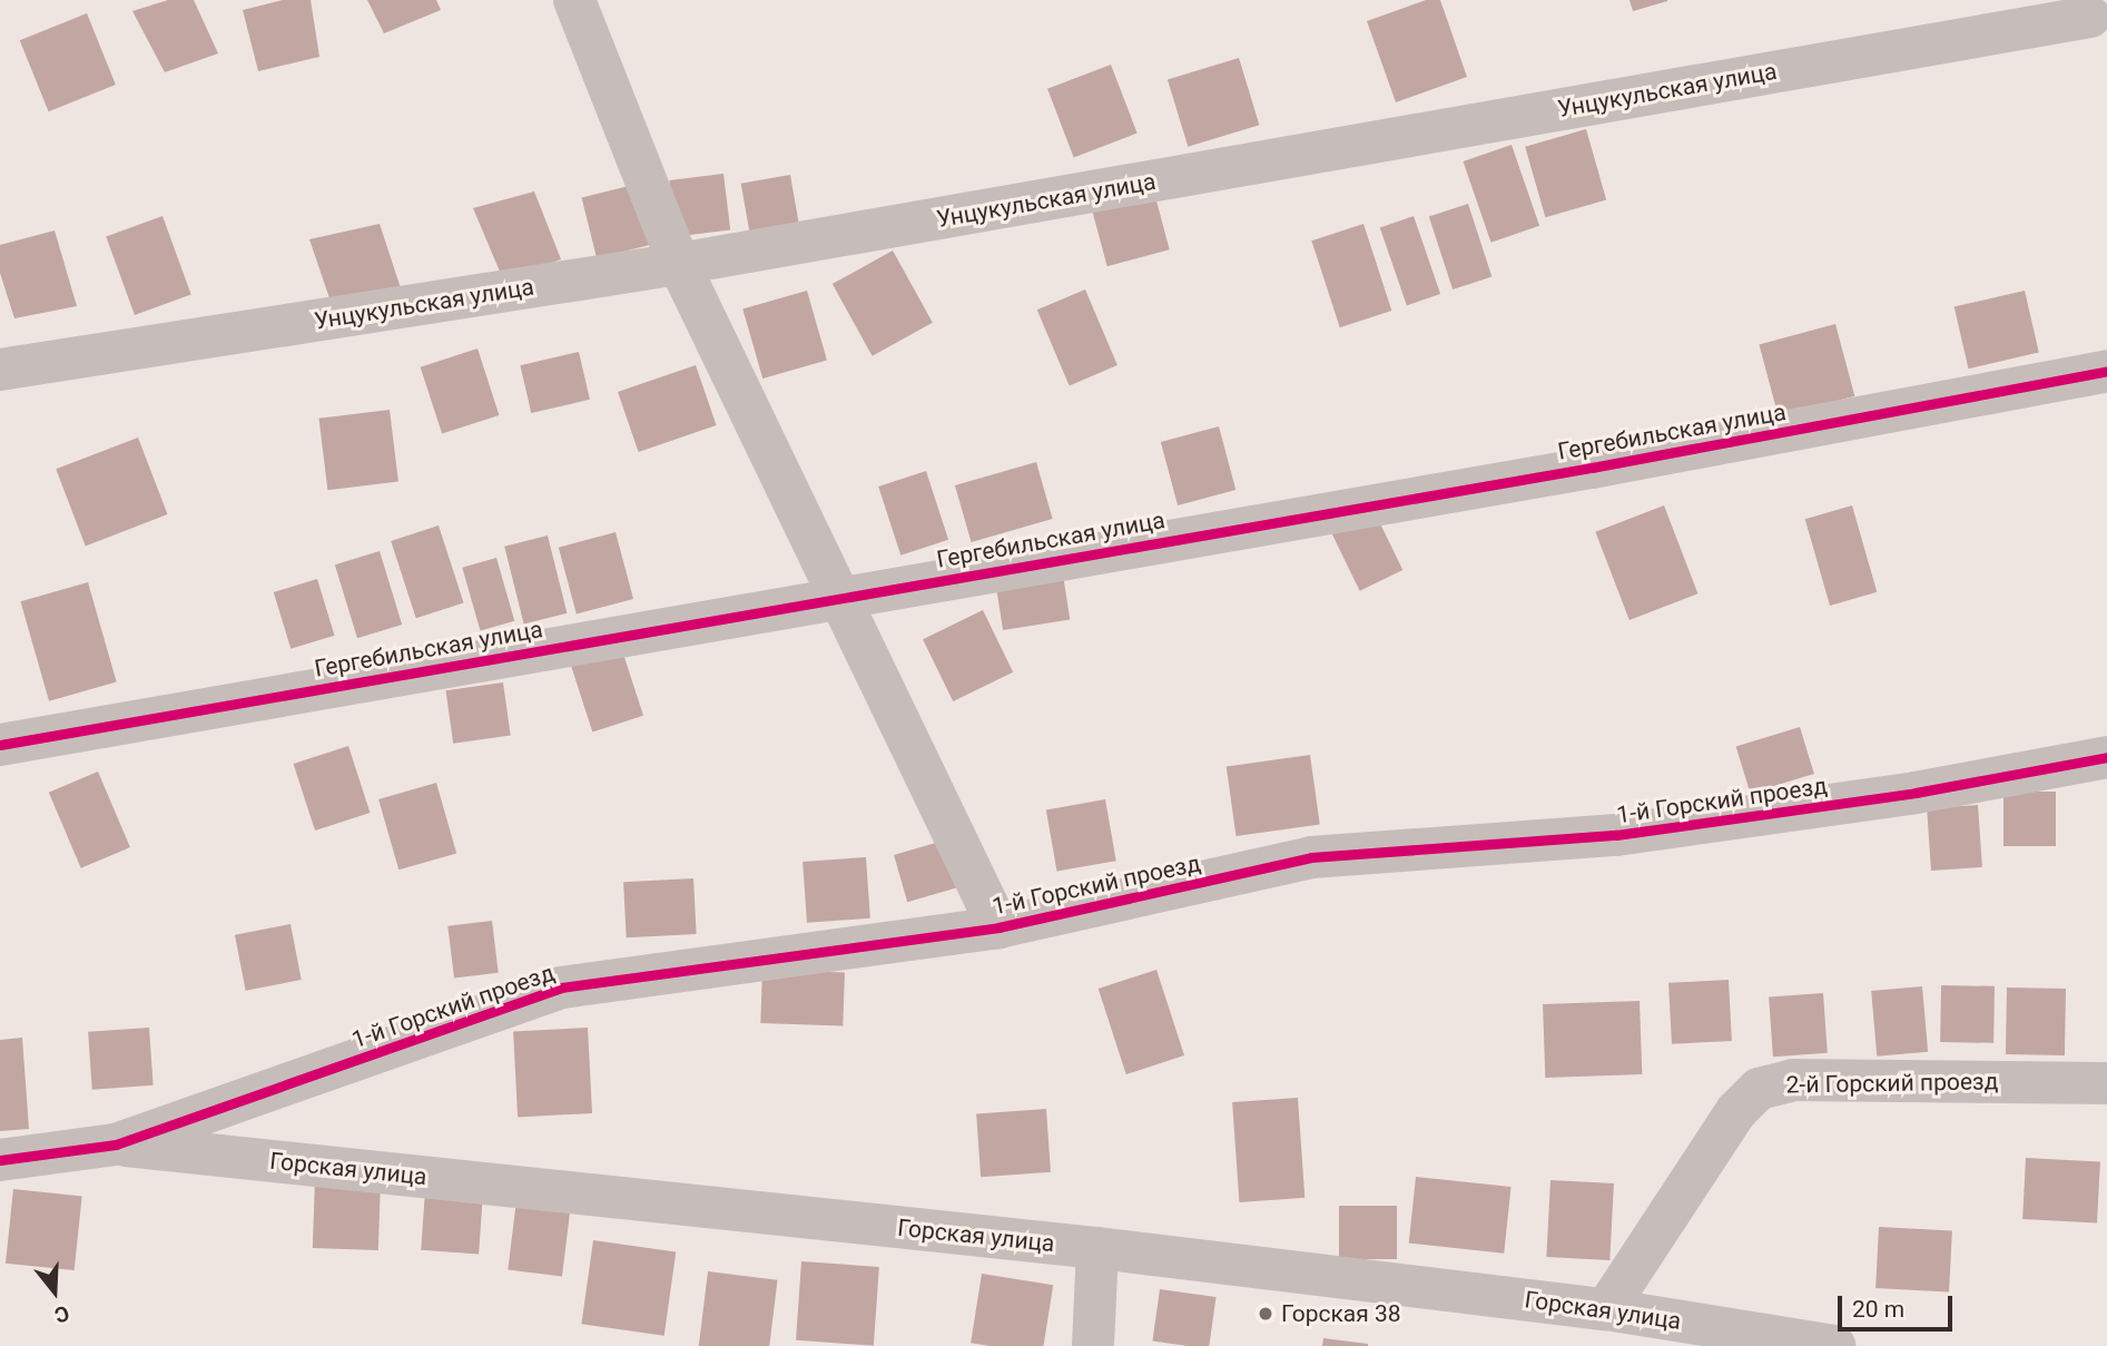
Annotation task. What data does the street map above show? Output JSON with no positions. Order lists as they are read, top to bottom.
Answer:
{
  "streets": {
    "street": [
      "Унцукульская улица",
      "Гергебильская улица",
      "1-й Горский проезд",
      "2-й Горский проезд",
      "Горская улица"
    ]
  },
  "crossings": [
    ["1-й Горский проезд", "Горская улица"],
    ["2-й Горский проезд", "Горская улица"]
  ],
  "places": ["Горская 38"],
  "scale_bar": "20 m",
  "north": "bottom"
}
